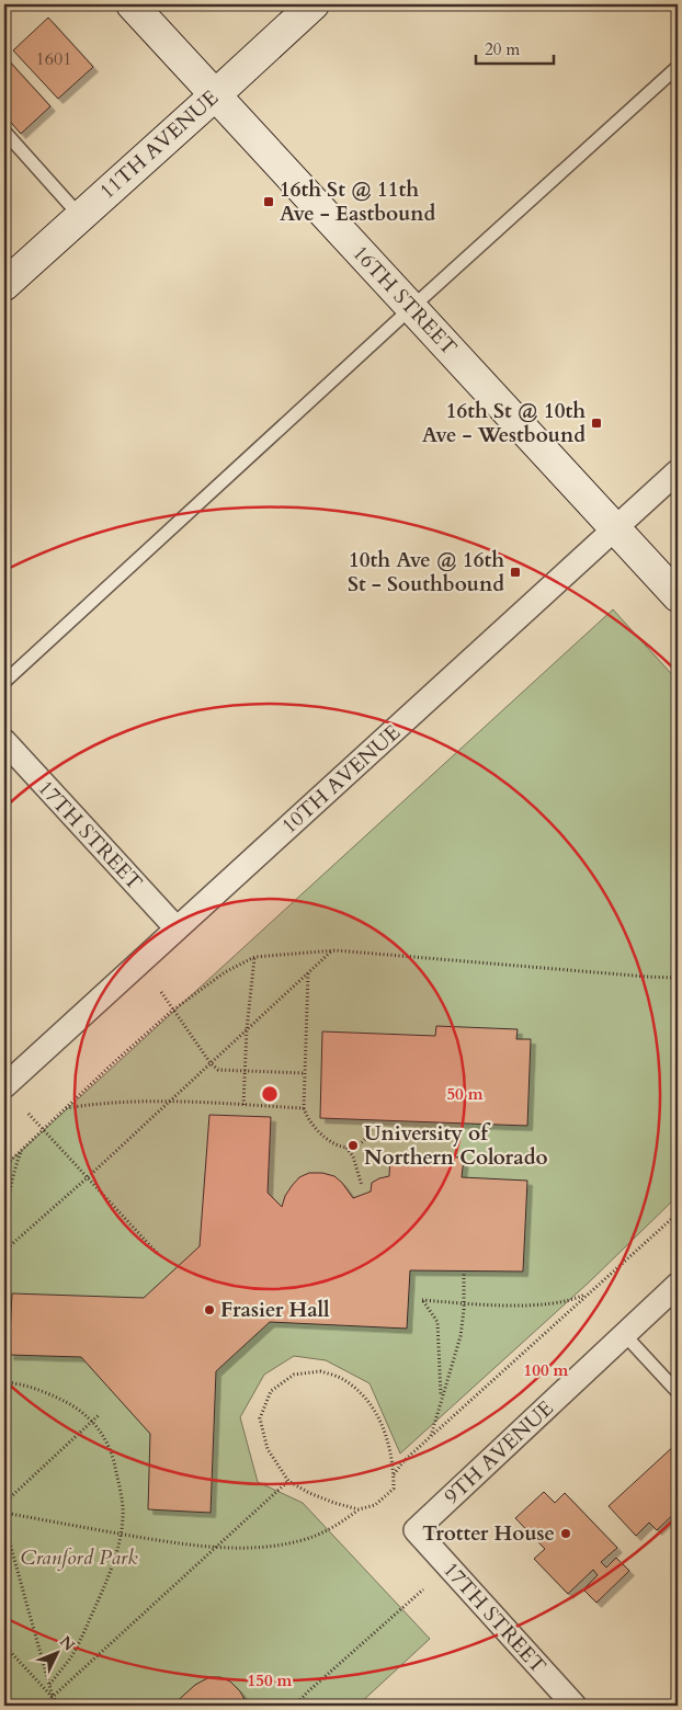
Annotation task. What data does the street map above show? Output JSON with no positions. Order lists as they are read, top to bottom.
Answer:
{
  "streets": {
    "main road": ["11TH AVENUE", "16TH STREET"],
    "street": ["10TH AVENUE", "17TH STREET", "9TH AVENUE"]
  },
  "crossings": [
    ["11TH AVENUE", "16TH STREET"],
    ["16TH STREET", "10TH AVENUE"],
    ["10TH AVENUE", "17TH STREET"],
    ["17TH STREET", "9TH AVENUE"]
  ],
  "parks": ["Cranford Park"],
  "places": {
    "transit": ["16th St @ 11th Ave - Eastbound", "16th St @ 10th Ave - Westbound", "10th Ave @ 16th St - Southbound"],
    "other": ["University of Northern Colorado", "Frasier Hall", "Trotter House"]
  },
  "house_numbers": ["1601"],
  "scale_bar": "20 m",
  "north": "top right",
  "rings": ["50 m", "100 m", "150 m"]
}
